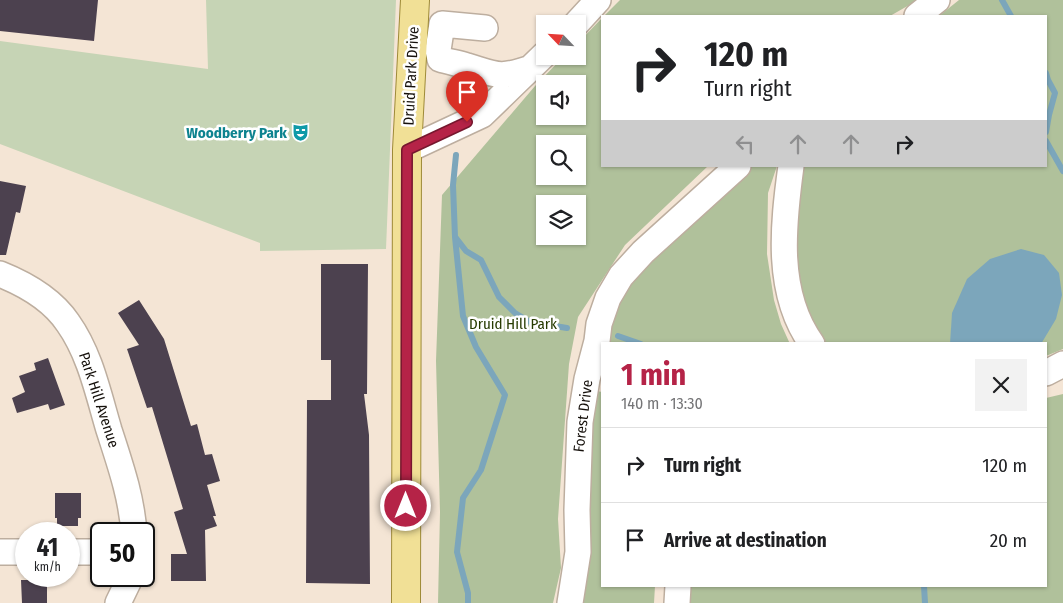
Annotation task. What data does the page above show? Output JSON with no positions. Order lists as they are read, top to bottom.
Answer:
{
  "streets": {
    "main road": ["Druid Park Drive"],
    "street": ["Park Hill Avenue", "Forest Drive"]
  },
  "parks": ["Druid Hill Park"],
  "places": {
    "theatre": ["Woodberry Park"]
  },
  "north": "top left",
  "page": {
    "turn": ["120 m", "Turn right"],
    "heading": ["1 min", "140 m · 13:30"],
    "list": [
      {
        "name": "Turn right",
        "value": "120 m"
      },
      {
        "name": "Arrive at destination",
        "value": "20 m"
      }
    ],
    "speed": "41 km/h",
    "limit": "50"
  }
}
